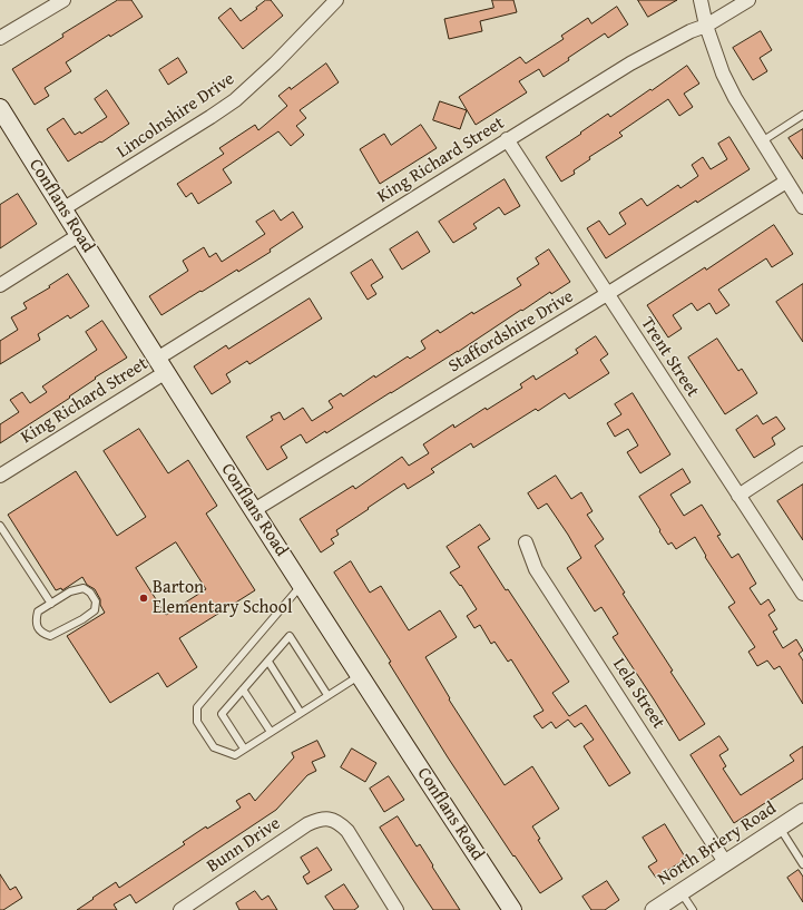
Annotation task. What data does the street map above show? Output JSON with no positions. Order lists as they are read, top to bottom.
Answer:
{
  "streets": {
    "main road": ["Conflans Road"],
    "street": [
      "Lincolnshire Drive",
      "King Richard Street",
      "Staffordshire Drive",
      "Trent Street",
      "Lela Street",
      "North Briery Road",
      "Bunn Drive"
    ]
  },
  "crossings": [
    ["Lincolnshire Drive", "Conflans Road"],
    ["King Richard Street", "Conflans Road"],
    ["King Richard Street", "Trent Street"],
    ["Conflans Road", "Staffordshire Drive"],
    ["Staffordshire Drive", "Trent Street"],
    ["Lela Street", "North Briery Road"]
  ],
  "places": ["Barton Elementary School"]
}
